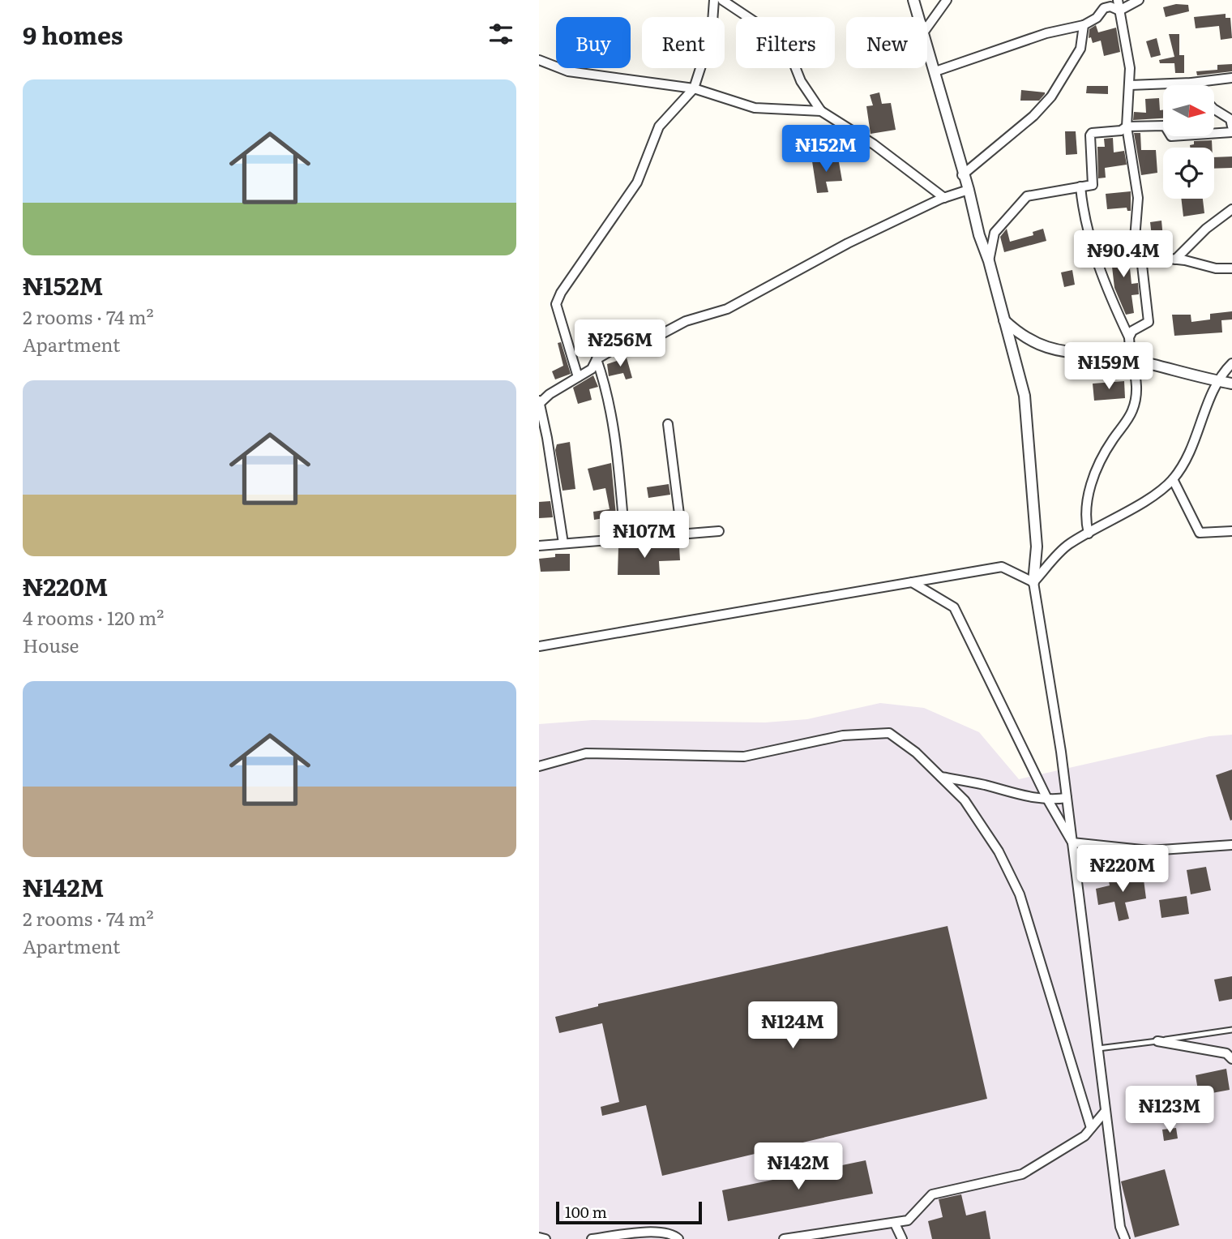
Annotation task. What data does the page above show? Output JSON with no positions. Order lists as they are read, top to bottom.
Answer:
{
  "scale_bar": "100 m",
  "north": "right",
  "page": {
    "heading": "9 homes",
    "chip": [
      "Buy",
      "Rent",
      "Filters",
      "New"
    ],
    "list": [
      {
        "name": "₦152M",
        "note": "2 rooms · 74 m² · Apartment"
      },
      {
        "name": "₦220M",
        "note": "4 rooms · 120 m² · House"
      },
      {
        "name": "₦142M",
        "note": "2 rooms · 74 m² · Apartment"
      }
    ],
    "price": [
      "₦152M",
      "₦90.4M",
      "₦256M",
      "₦159M",
      "₦107M",
      "₦220M",
      "₦124M",
      "₦123M",
      "₦142M"
    ],
    "scale": "100 m"
  }
}
